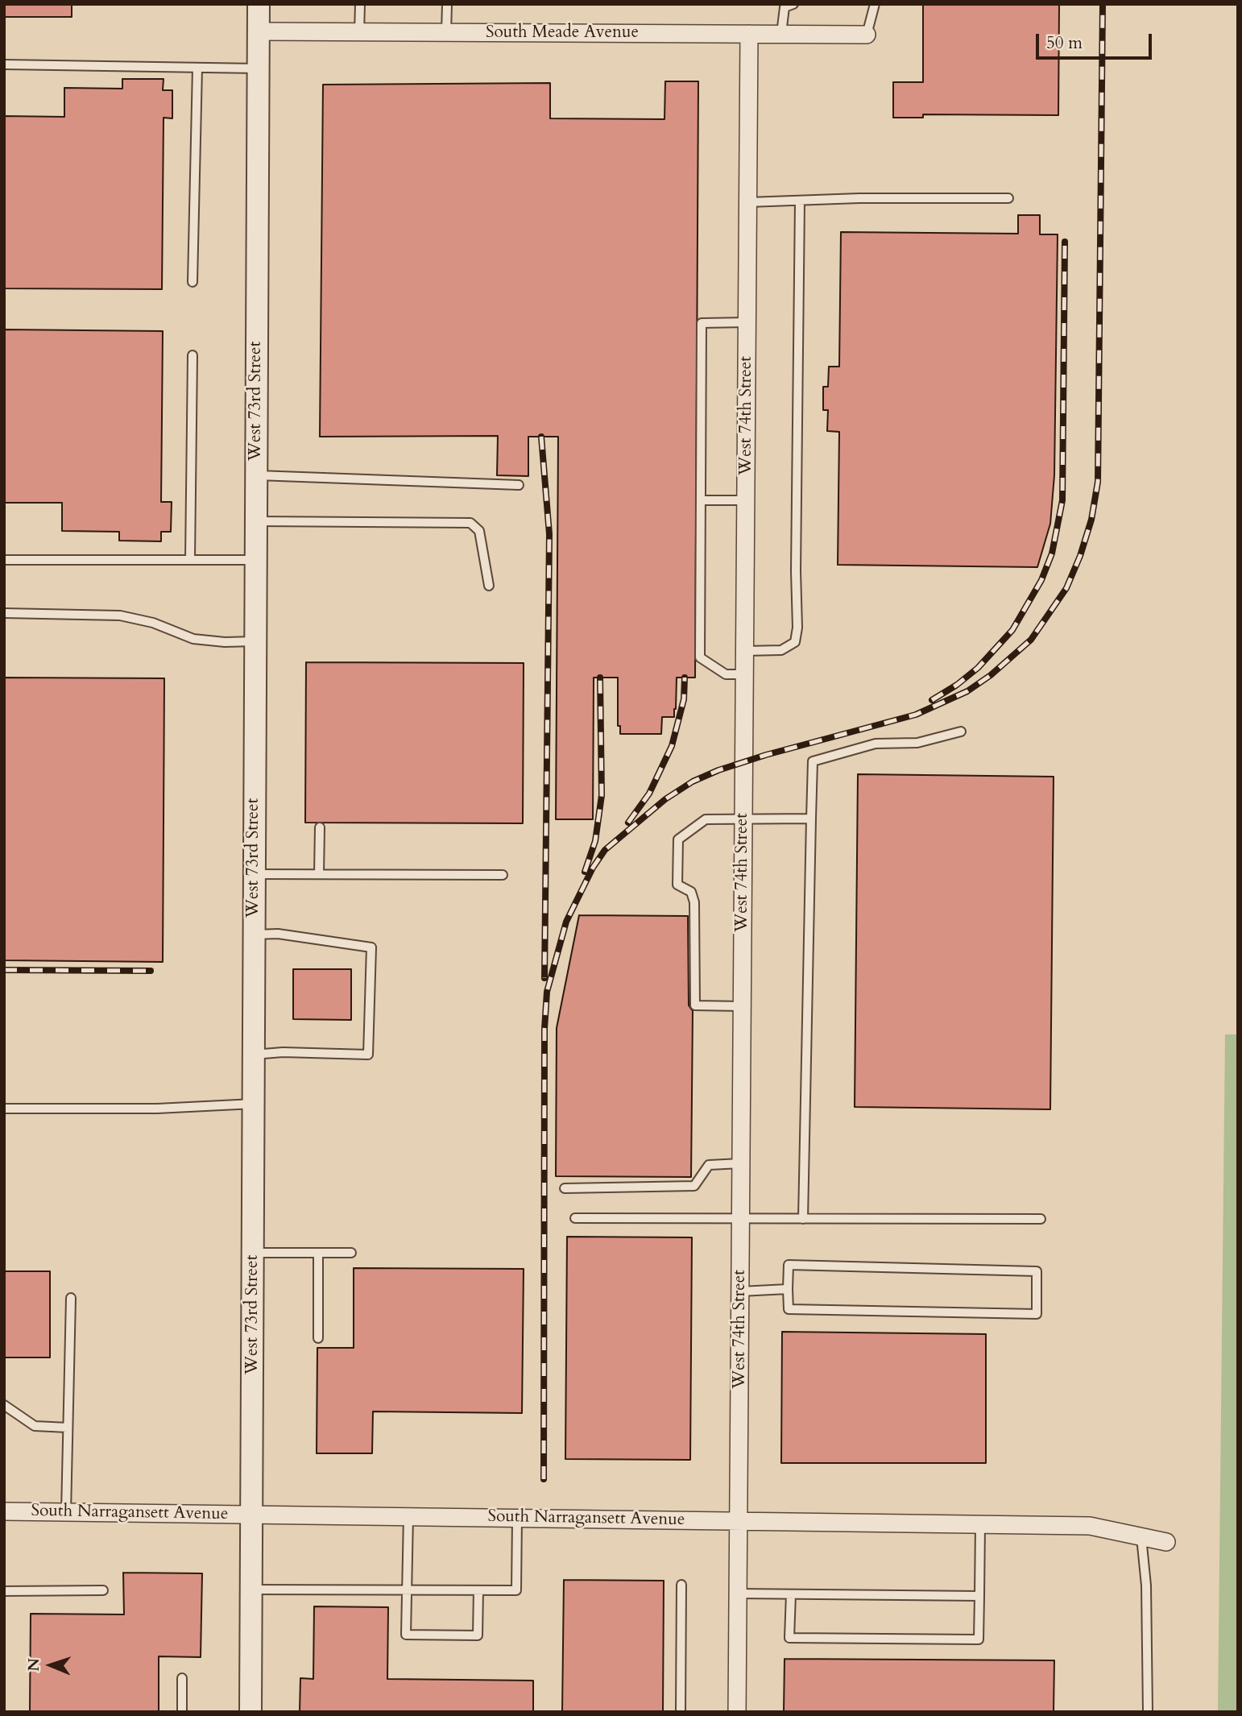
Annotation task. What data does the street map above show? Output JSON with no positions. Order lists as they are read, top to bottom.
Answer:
{
  "streets": {
    "street": [
      "South Meade Avenue",
      "West 73rd Street",
      "West 74th Street",
      "South Narragansett Avenue"
    ]
  },
  "crossings": [
    ["South Meade Avenue", "West 73rd Street"],
    ["South Meade Avenue", "West 74th Street"],
    ["West 73rd Street", "South Narragansett Avenue"],
    ["West 74th Street", "South Narragansett Avenue"]
  ],
  "scale_bar": "50 m",
  "north": "left"
}
